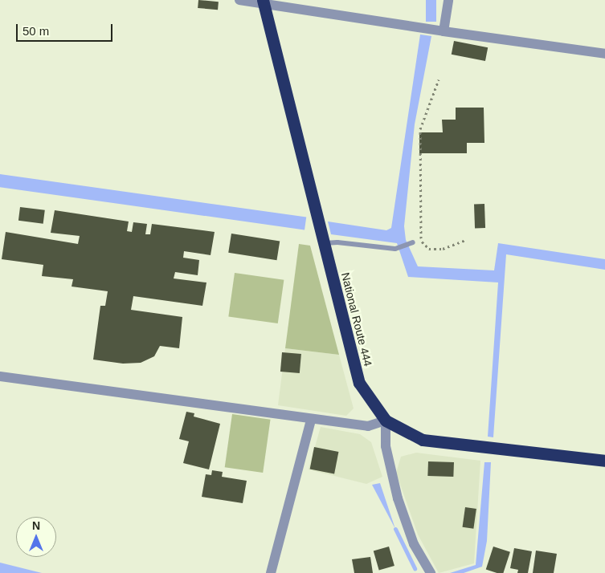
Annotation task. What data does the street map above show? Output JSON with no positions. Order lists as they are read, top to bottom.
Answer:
{
  "streets": {
    "highway": ["National Route 444"]
  },
  "scale_bar": "50 m",
  "north": "top"
}
